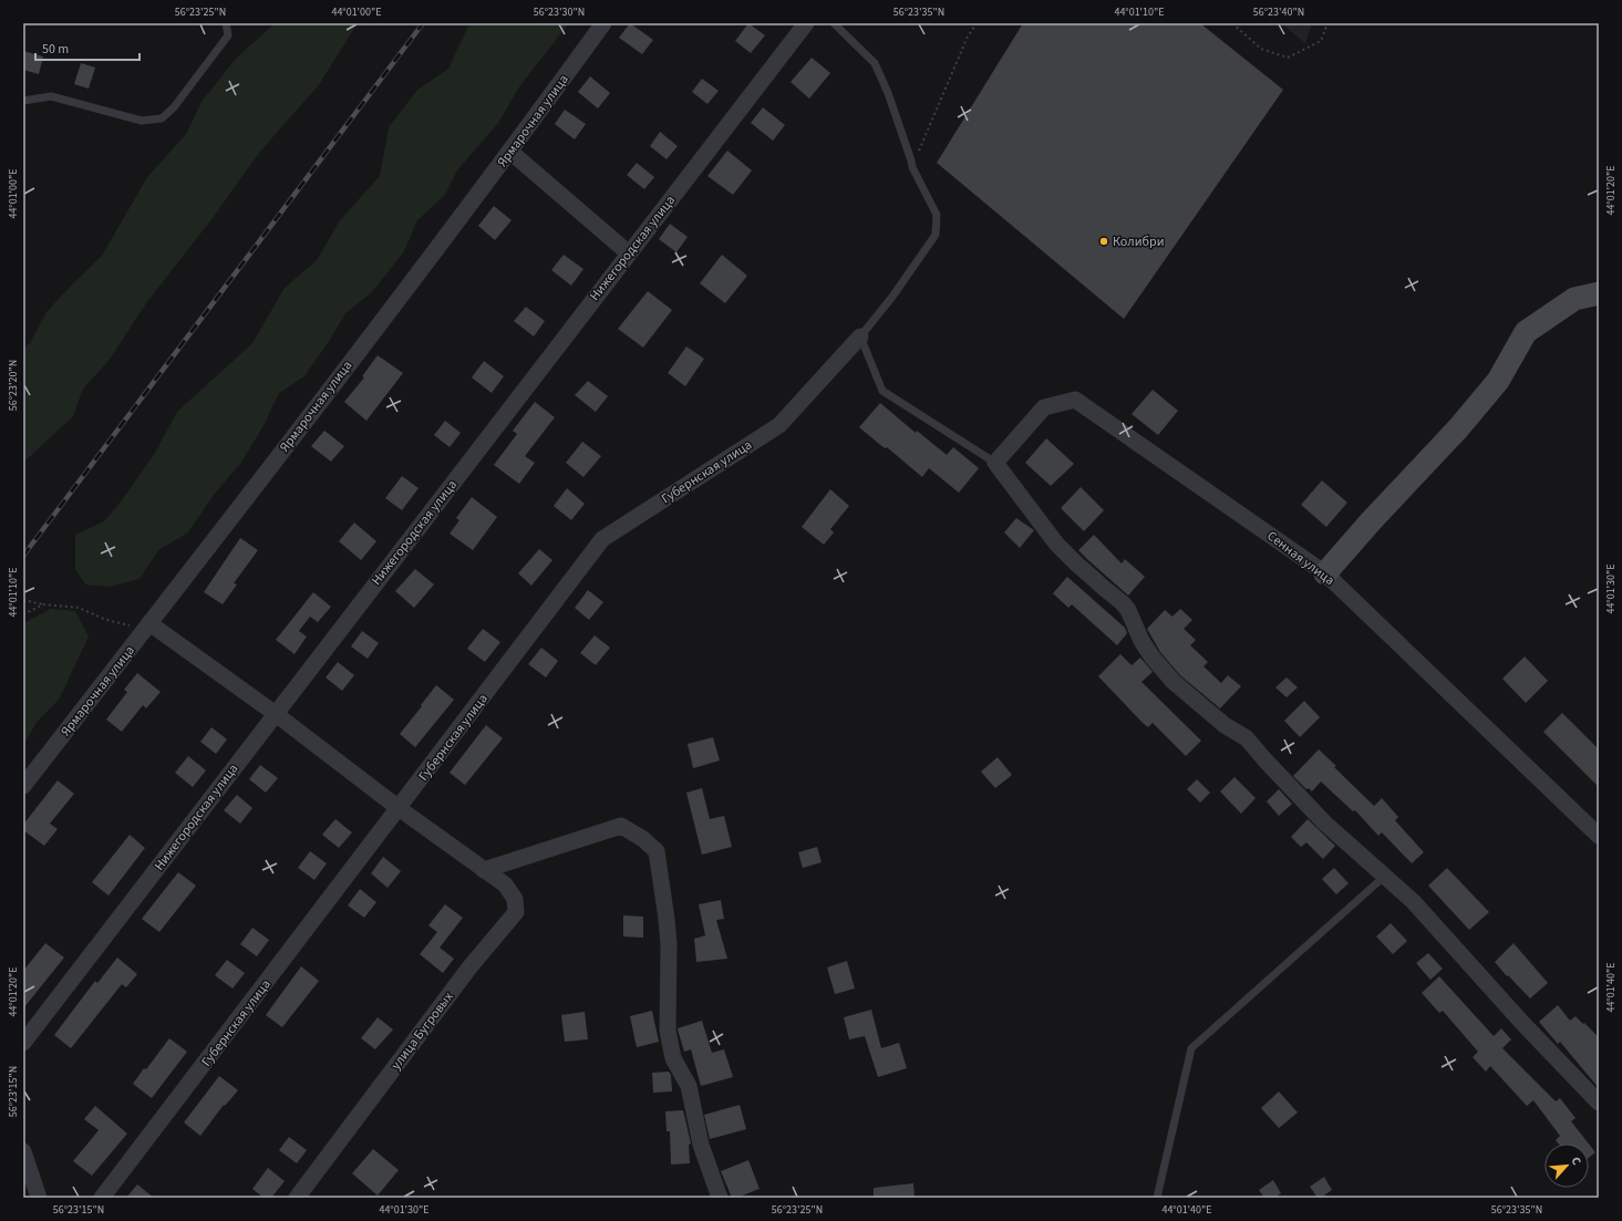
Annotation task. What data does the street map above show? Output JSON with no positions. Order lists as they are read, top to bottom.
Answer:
{
  "streets": {
    "street": [
      "Ярмарочная улица",
      "Нижегородская улица",
      "Губернская улица",
      "Сенная улица",
      "улица Бугровых"
    ]
  },
  "crossings": [
    ["Ярмарочная улица", "улица Бугровых"],
    ["Нижегородская улица", "улица Бугровых"],
    ["Губернская улица", "улица Бугровых"]
  ],
  "places": ["Колибри"],
  "scale_bar": "50 m",
  "north": "top right",
  "coordinates": [
    "56°23'25\"N",
    "44°01'00\"E",
    "56°23'30\"N",
    "56°23'35\"N",
    "44°01'10\"E",
    "56°23'40\"N",
    "44°01'20\"E",
    "56°23'20\"N",
    "44°01'30\"E",
    "44°01'40\"E",
    "56°23'15\"N"
  ]
}
